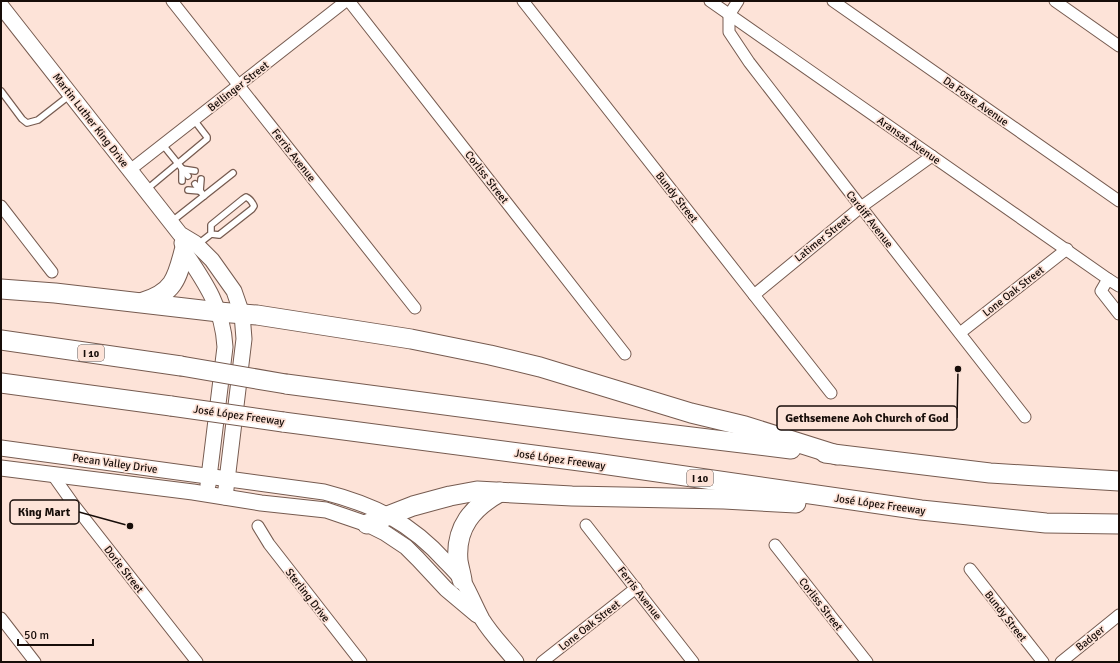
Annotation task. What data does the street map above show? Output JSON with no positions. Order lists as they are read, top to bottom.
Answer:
{
  "streets": {
    "highway": ["I 10", "José López Freeway"],
    "main road": ["Martin Luther King Drive", "Pecan Valley Drive"],
    "street": [
      "Bellinger Street",
      "Da Foste Avenue",
      "Aransas Avenue",
      "Ferris Avenue",
      "Corliss Street",
      "Bundy Street",
      "Cardiff Avenue",
      "Latimer Street",
      "Lone Oak Street",
      "Dorie Street",
      "Sterling Drive",
      "Badger"
    ]
  },
  "crossings": [
    ["Bellinger Street", "Martin Luther King Drive"],
    ["Bellinger Street", "Ferris Avenue"],
    ["Bellinger Street", "Corliss Street"],
    ["Martin Luther King Drive", "Pecan Valley Drive"],
    ["Aransas Avenue", "Cardiff Avenue"],
    ["Aransas Avenue", "Latimer Street"],
    ["Aransas Avenue", "Lone Oak Street"],
    ["Ferris Avenue", "Lone Oak Street"],
    ["Bundy Street", "Latimer Street"],
    ["Cardiff Avenue", "Latimer Street"],
    ["Cardiff Avenue", "Lone Oak Street"],
    ["Pecan Valley Drive", "Dorie Street"]
  ],
  "places": ["Gethsemene Aoh Church of God", "King Mart"],
  "scale_bar": "50 m"
}
